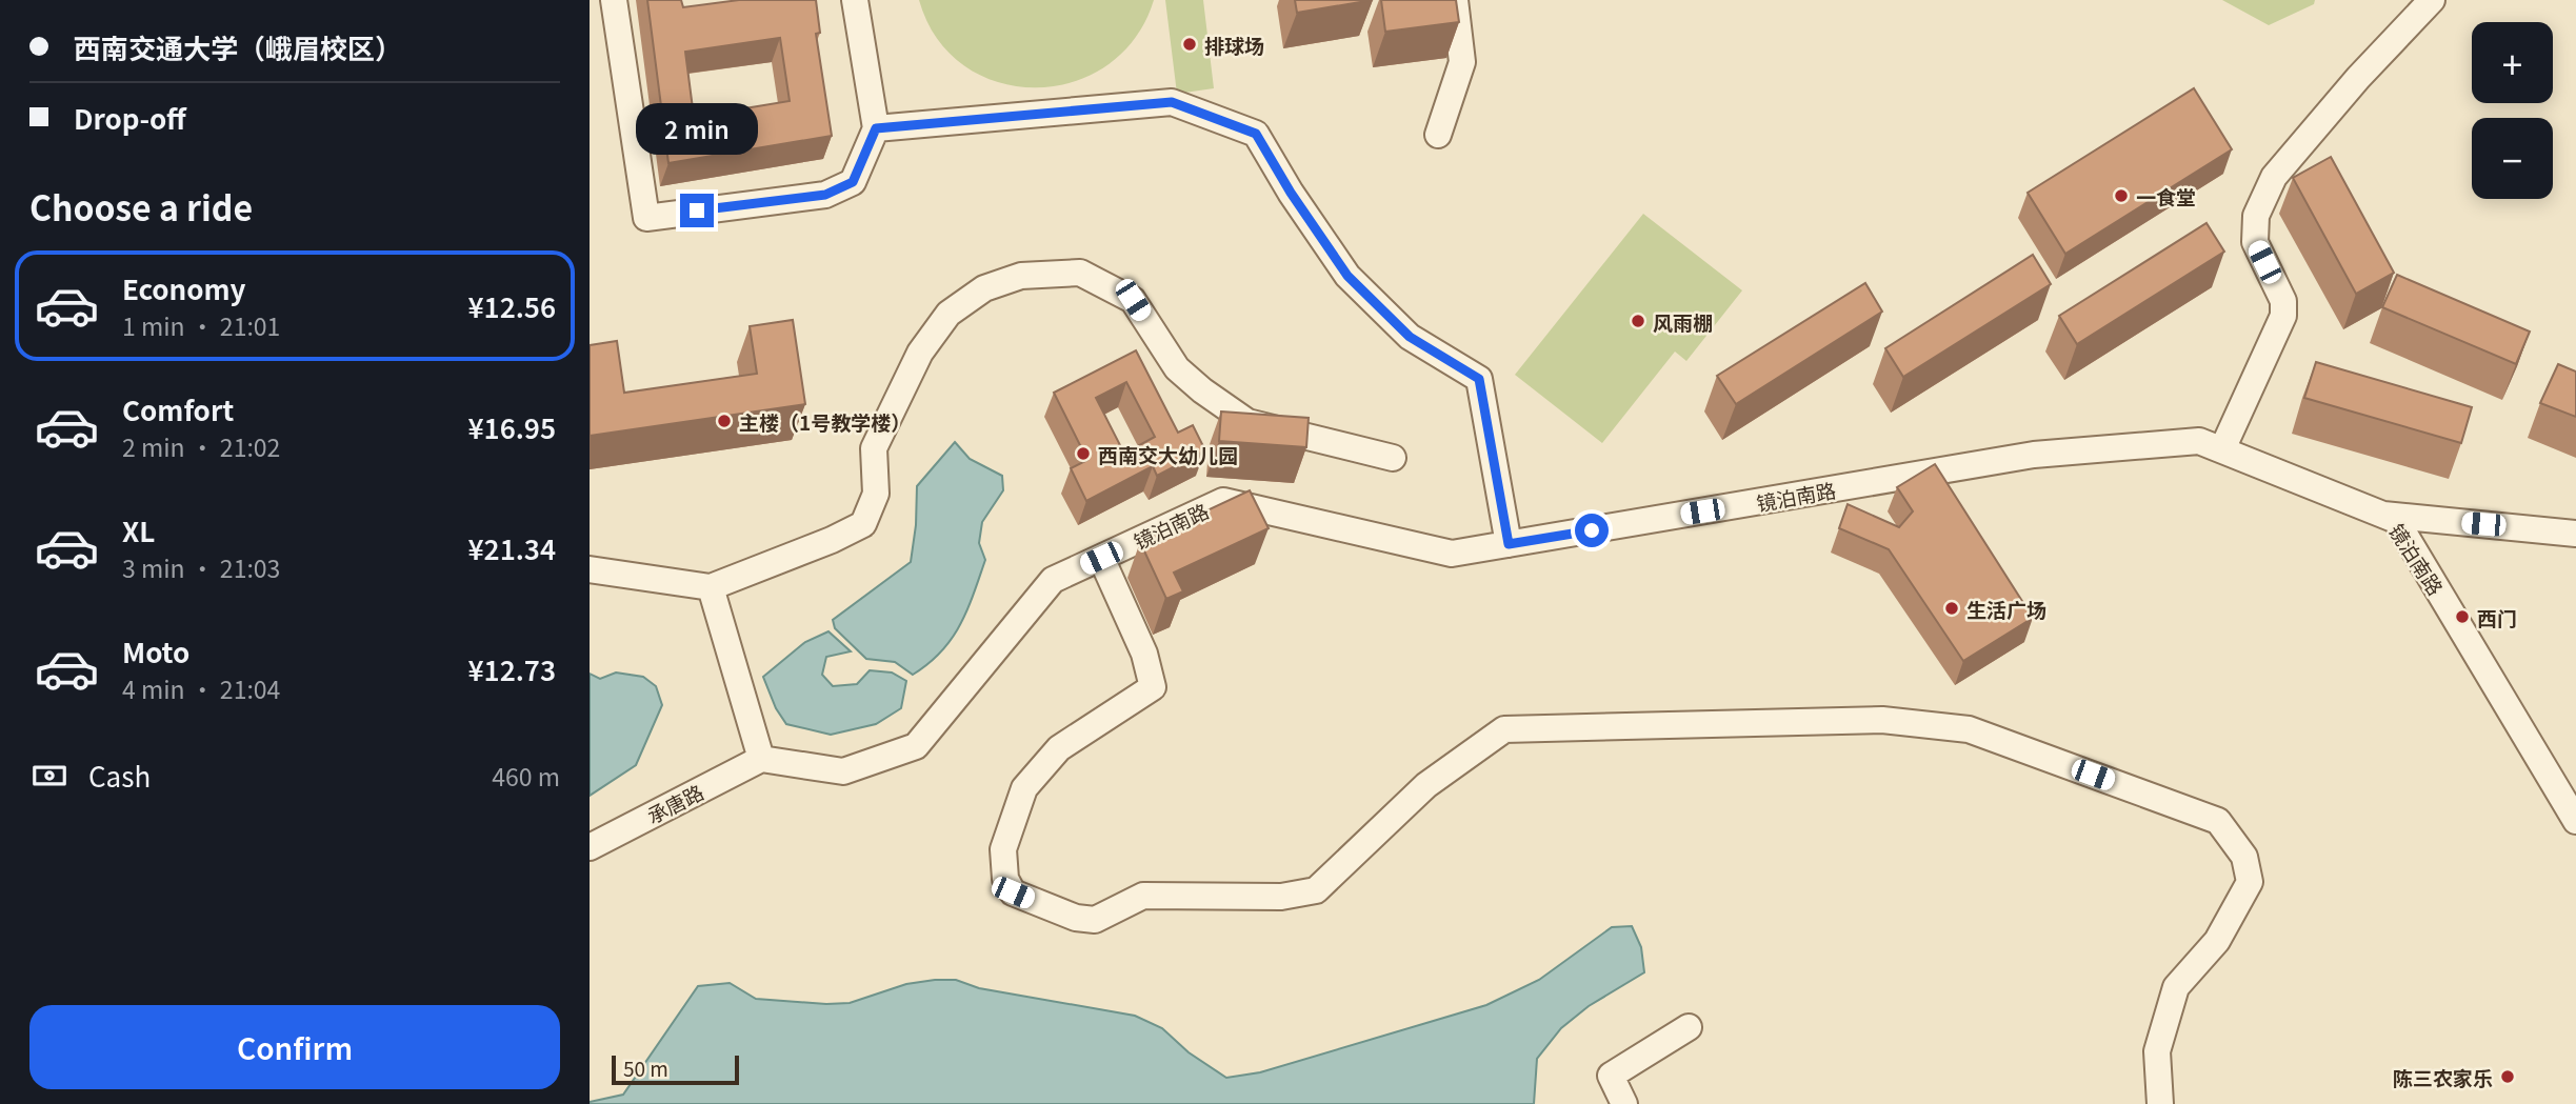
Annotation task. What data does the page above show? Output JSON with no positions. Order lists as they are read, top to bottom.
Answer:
{
  "streets": {
    "street": ["镜泊南路", "承唐路"]
  },
  "crossings": [
    ["镜泊南路", "承唐路"]
  ],
  "places": [
    "排球场",
    "一食堂",
    "风雨棚",
    "主楼（1号教学楼）",
    "西南交大幼儿园",
    "生活广场",
    "西门",
    "陈三农家乐"
  ],
  "scale_bar": "50 m",
  "page": {
    "banner": ["西南交通大学（峨眉校区）", "Drop-off"],
    "map_buttons": ["+", "−"],
    "bubble": "2 min",
    "heading": "Choose a ride",
    "list": [
      {
        "name": "Economy",
        "note": "1 min · 21:01",
        "value": "¥12.56"
      },
      {
        "name": "Comfort",
        "note": "2 min · 21:02",
        "value": "¥16.95"
      },
      {
        "name": "XL",
        "note": "3 min · 21:03",
        "value": "¥21.34"
      },
      {
        "name": "Moto",
        "note": "4 min · 21:04",
        "value": "¥12.73"
      }
    ],
    "pay": ["Cash", "460 m"],
    "buttons": "Confirm",
    "scale": "50 m"
  }
}
